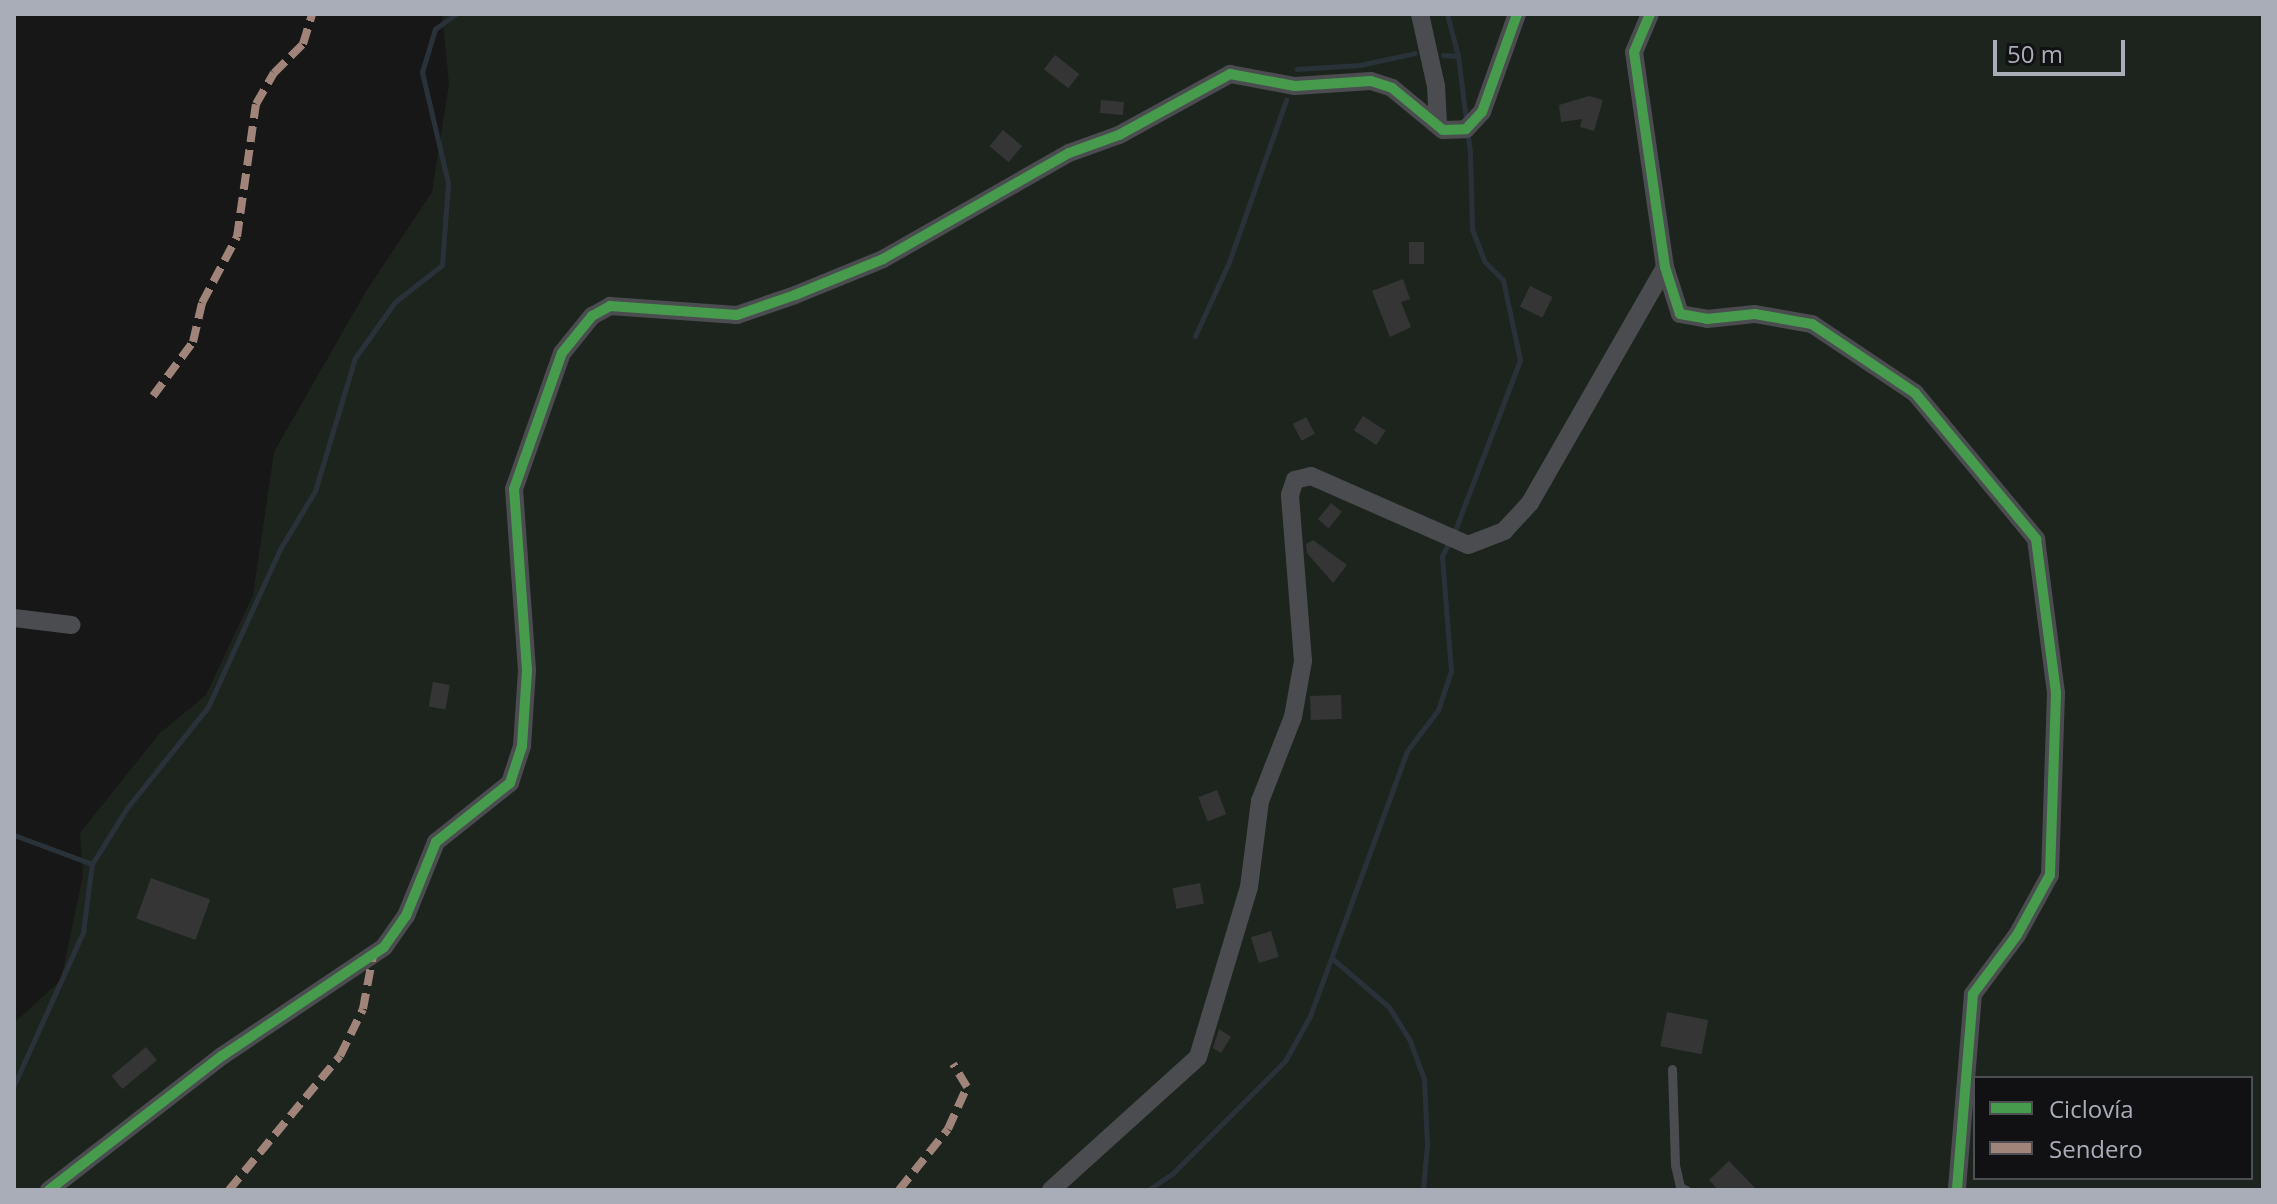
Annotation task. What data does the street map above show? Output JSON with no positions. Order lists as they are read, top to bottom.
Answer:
{
  "legend": ["Ciclovía", "Sendero"],
  "scale_bar": "50 m"
}
